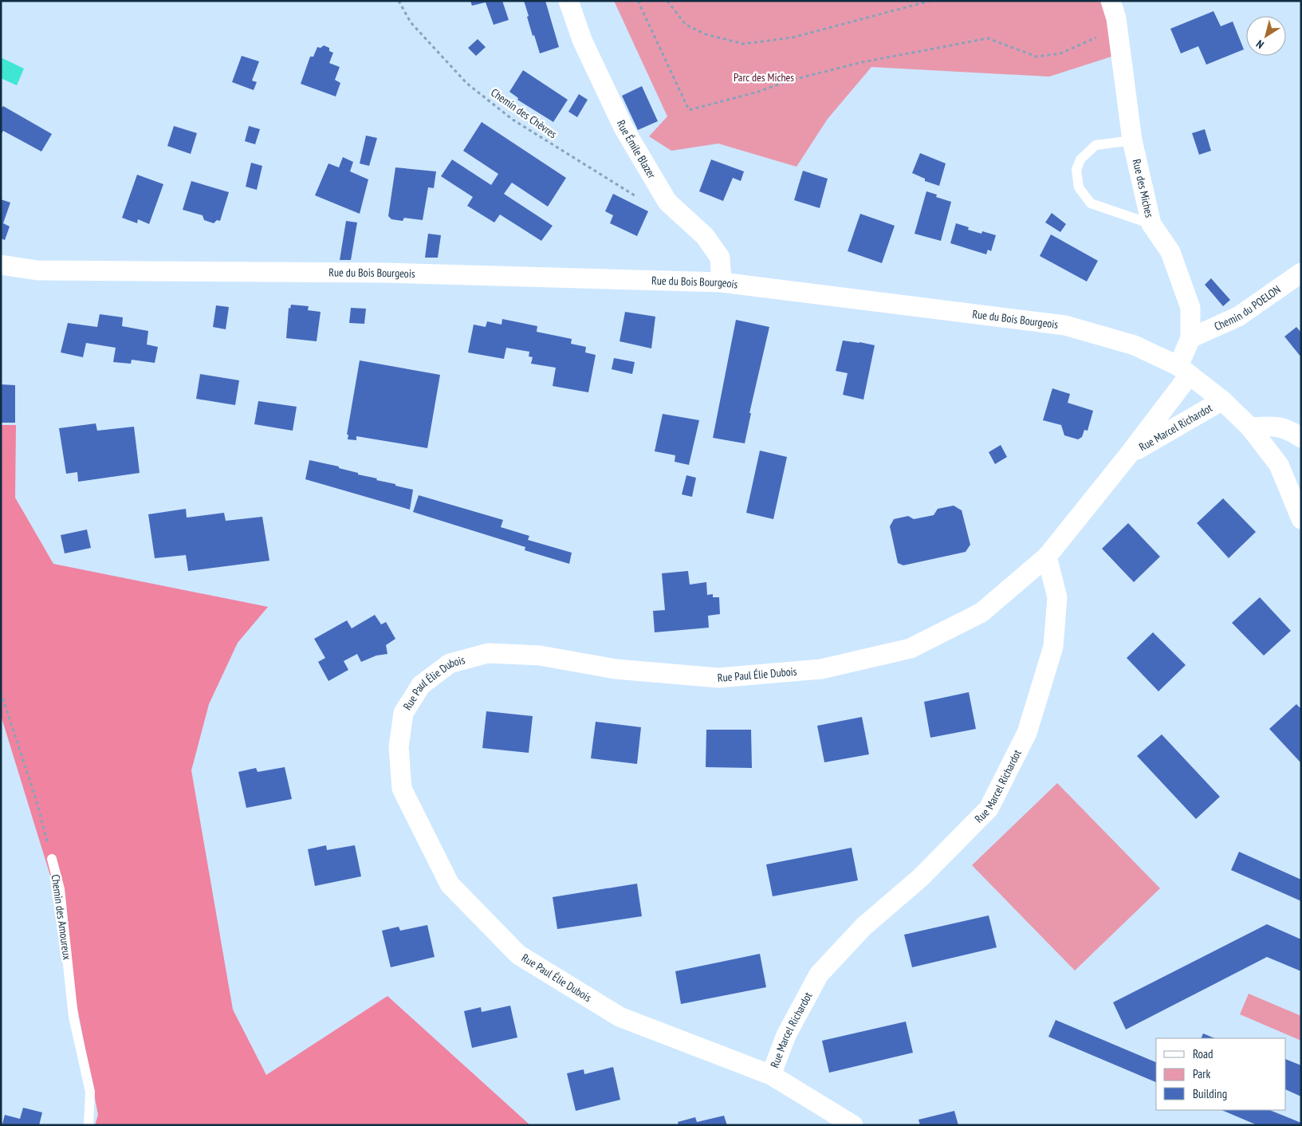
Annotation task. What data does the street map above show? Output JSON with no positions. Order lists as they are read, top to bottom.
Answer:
{
  "streets": {
    "street": [
      "Rue Émile Blazer",
      "Rue des Miches",
      "Rue du Bois Bourgeois",
      "Chemin du POELON",
      "Rue Marcel Richardot",
      "Rue Paul Élie Dubois"
    ],
    "lane": ["Chemin des Amoureux"],
    "path": ["Chemin des Chèvres"]
  },
  "crossings": [
    ["Chemin des Chèvres", "Rue Émile Blazer"],
    ["Rue Émile Blazer", "Rue du Bois Bourgeois"],
    ["Rue des Miches", "Rue du Bois Bourgeois"],
    ["Rue des Miches", "Chemin du POELON"],
    ["Rue des Miches", "Rue Marcel Richardot"],
    ["Rue du Bois Bourgeois", "Rue Marcel Richardot"],
    ["Rue Marcel Richardot", "Rue Paul Élie Dubois"]
  ],
  "parks": ["Parc des Miches"],
  "legend": ["Road", "Park", "Building"],
  "north": "bottom left"
}
